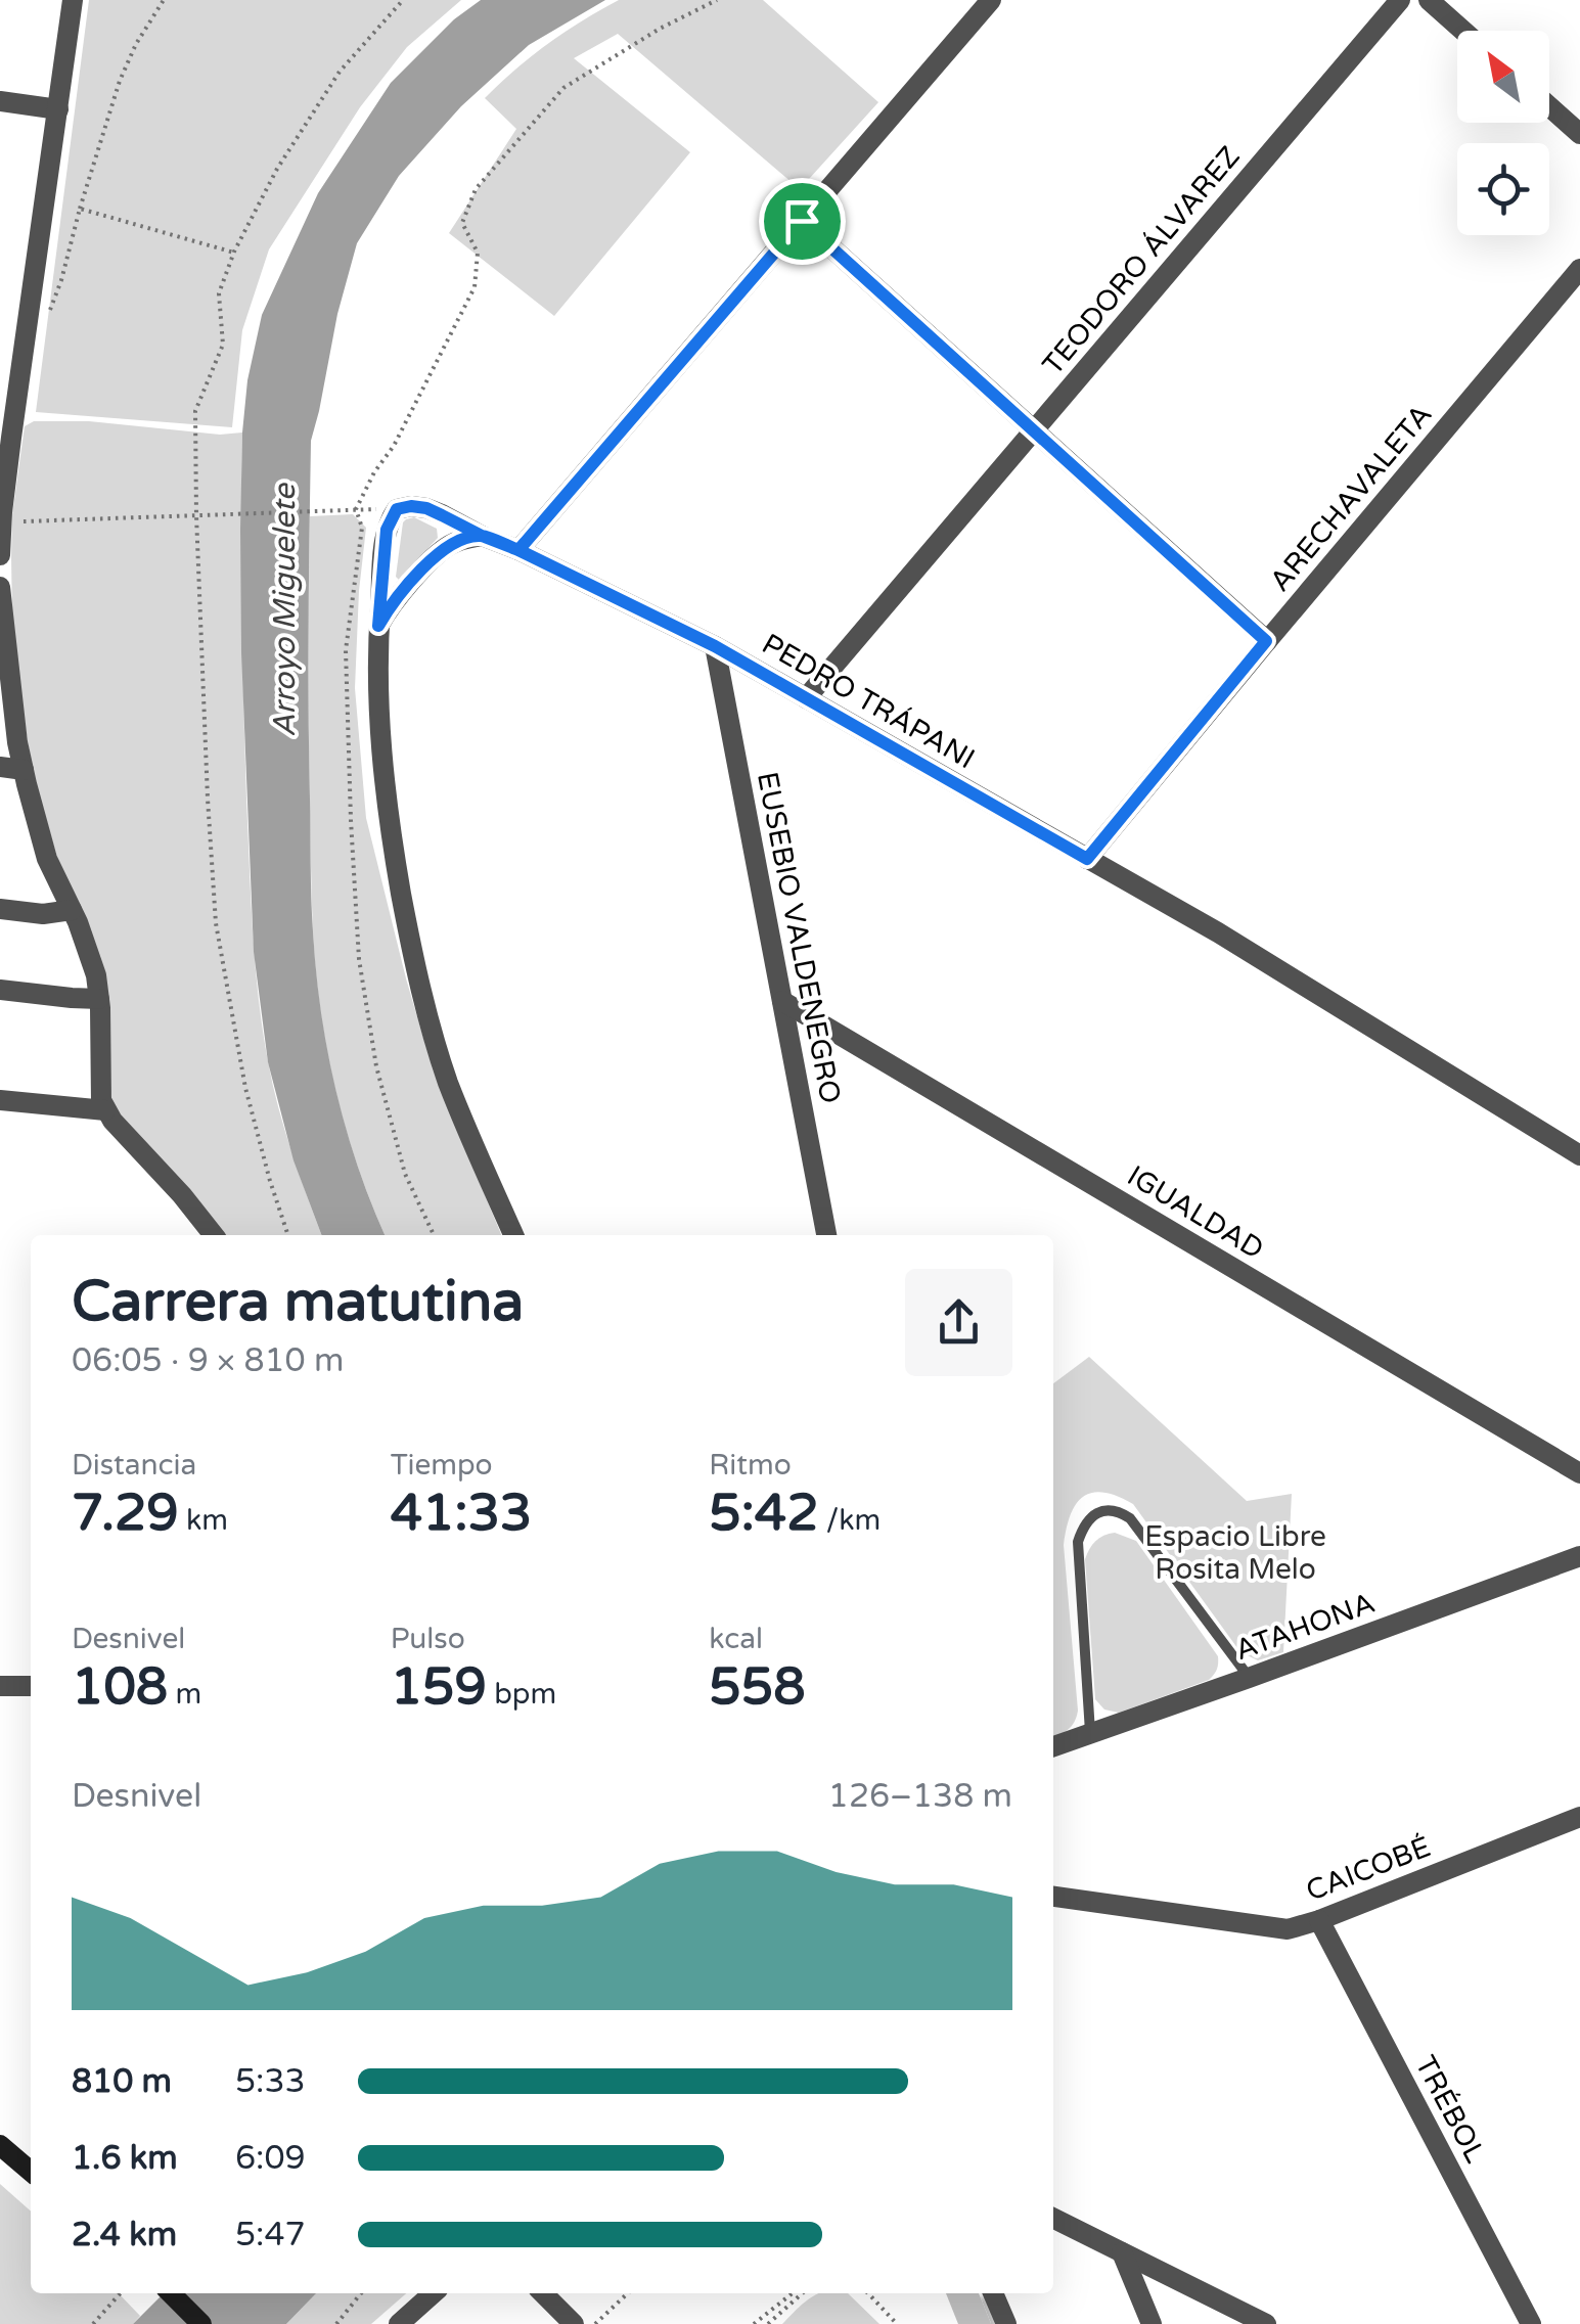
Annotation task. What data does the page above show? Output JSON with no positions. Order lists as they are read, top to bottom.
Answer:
{
  "streets": {
    "street": [
      "TEODORO ÁLVAREZ",
      "ARECHAVALETA",
      "PEDRO TRÁPANI",
      "EUSEBIO VALDENEGRO",
      "IGUALDAD",
      "ATAHONA",
      "CAICOBÉ",
      "TRÉBOL"
    ]
  },
  "crossings": [
    ["TEODORO ÁLVAREZ", "PEDRO TRÁPANI"],
    ["ARECHAVALETA", "PEDRO TRÁPANI"],
    ["PEDRO TRÁPANI", "EUSEBIO VALDENEGRO"],
    ["EUSEBIO VALDENEGRO", "IGUALDAD"],
    ["CAICOBÉ", "TRÉBOL"]
  ],
  "water": ["Arroyo Miguelete"],
  "parks": ["Espacio Libre Rosita Melo"],
  "north": "top left",
  "page": {
    "heading": ["Carrera matutina", "06:05 · 9 × 810 m"],
    "stats": [
      ["Distancia", "7.29 km"],
      ["Tiempo", "41:33"],
      ["Ritmo", "5:42 /km"],
      ["Desnivel", "108 m"],
      ["Pulso", "159 bpm"],
      ["kcal", "558"]
    ],
    "chart": ["Desnivel", "126–138 m"],
    "list": [
      {
        "name": "810 m",
        "note": "5:33"
      },
      {
        "name": "1.6 km",
        "note": "6:09"
      },
      {
        "name": "2.4 km",
        "note": "5:47"
      }
    ]
  }
}
